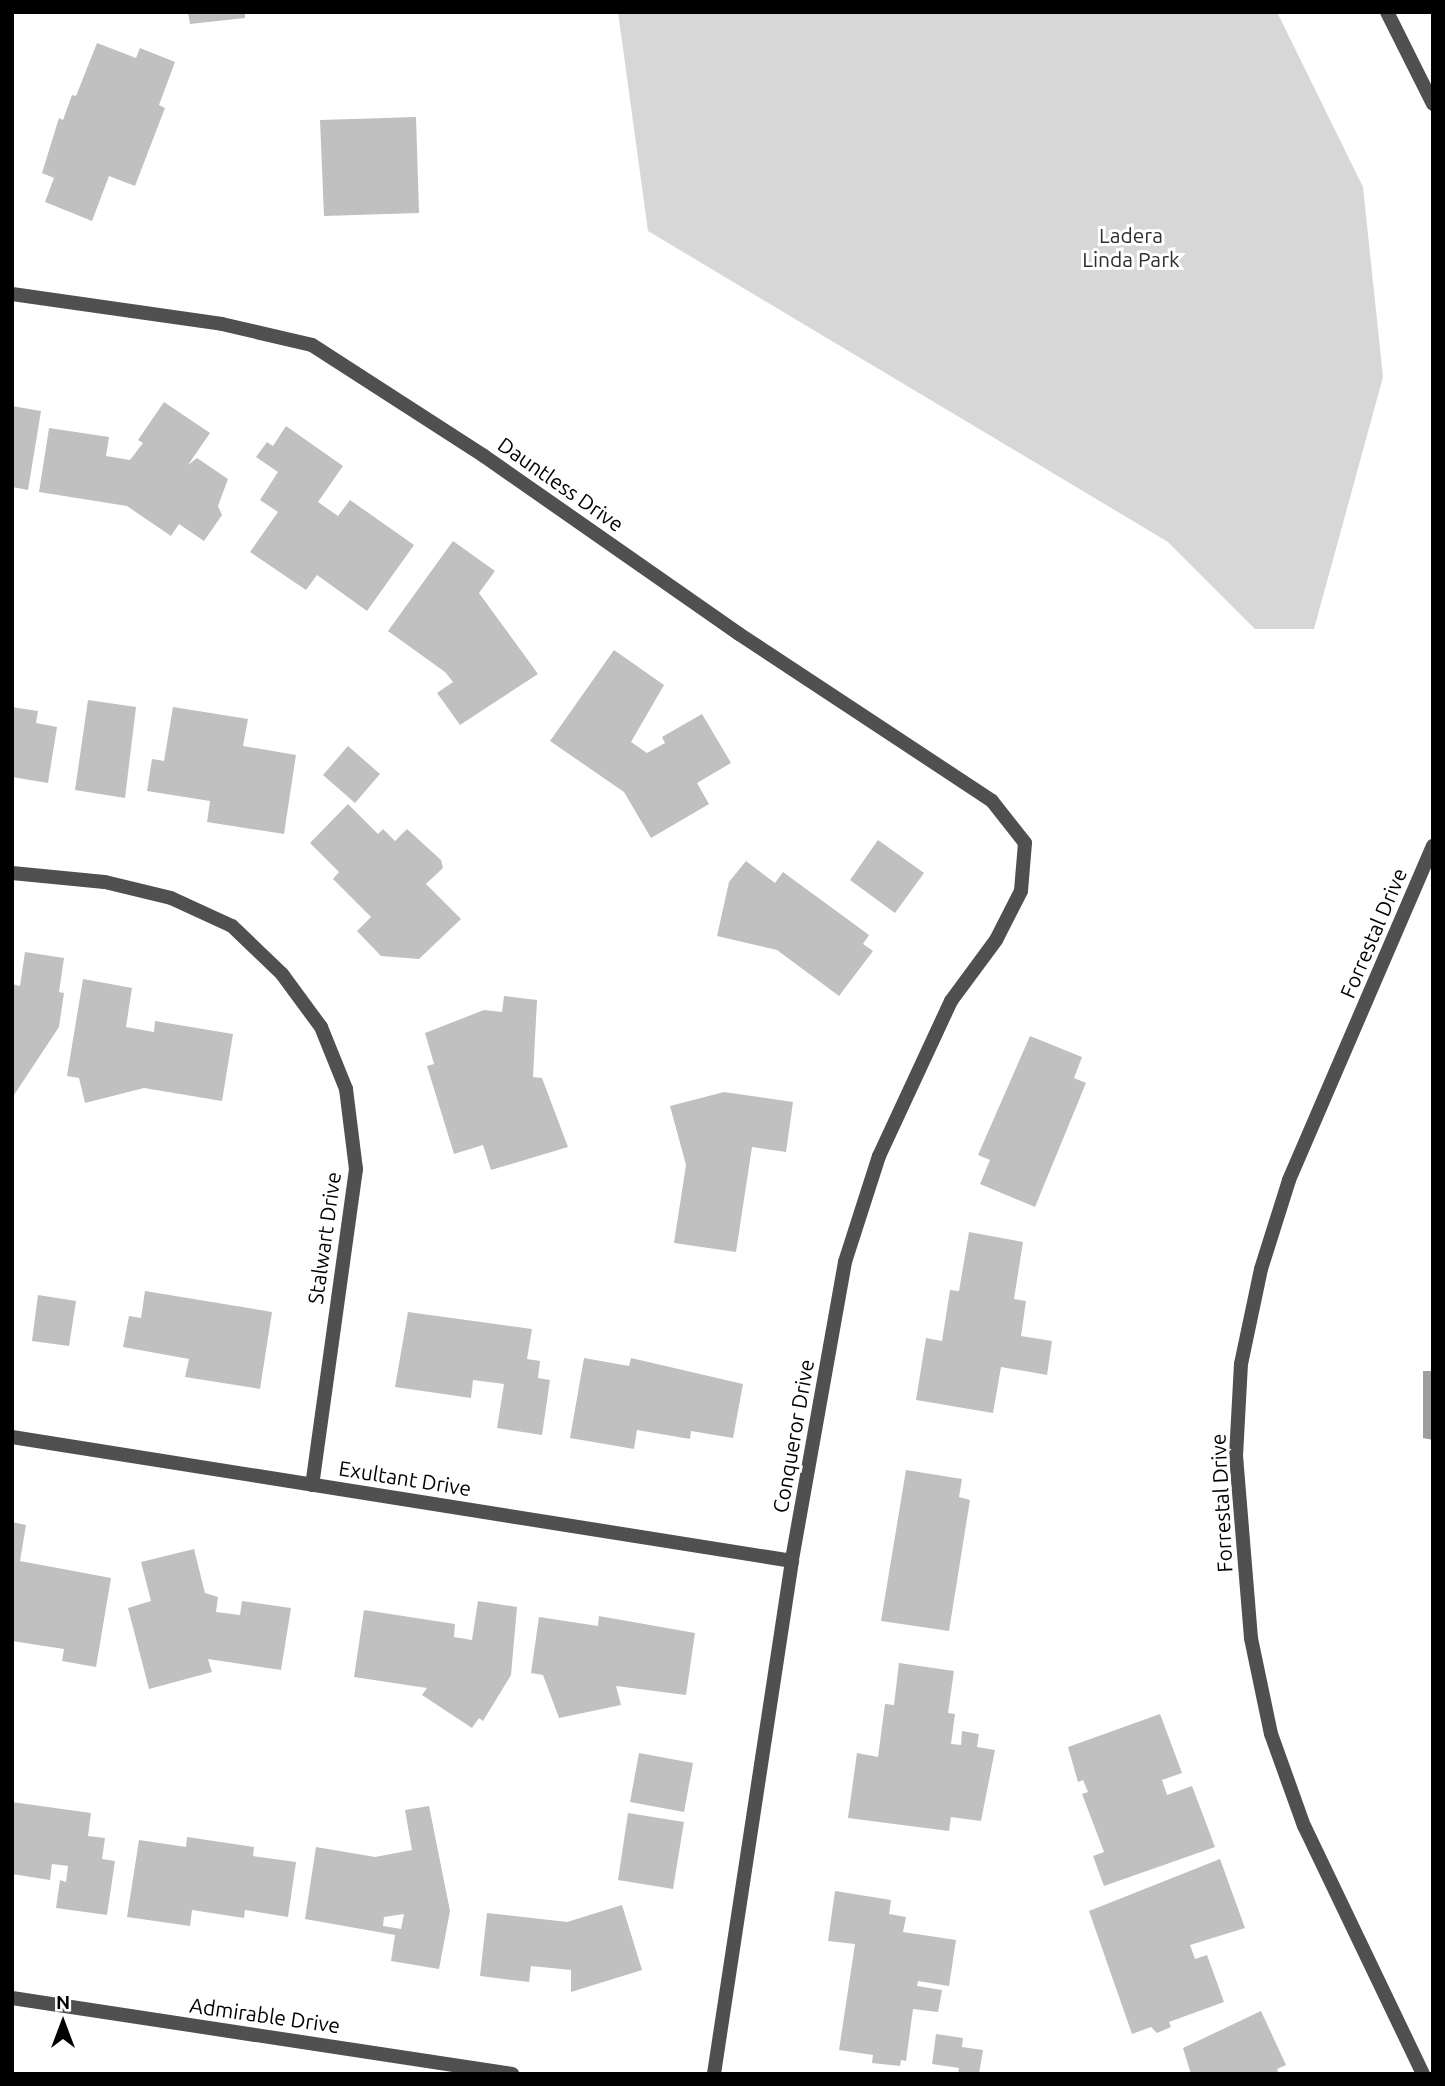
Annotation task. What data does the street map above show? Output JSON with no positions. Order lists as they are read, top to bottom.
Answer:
{
  "streets": {
    "street": [
      "Dauntless Drive",
      "Forrestal Drive",
      "Stalwart Drive",
      "Conqueror Drive",
      "Exultant Drive",
      "Admirable Drive"
    ]
  },
  "crossings": [
    ["Dauntless Drive", "Conqueror Drive"],
    ["Stalwart Drive", "Exultant Drive"],
    ["Conqueror Drive", "Exultant Drive"]
  ],
  "parks": ["Ladera Linda Park"],
  "north": "top"
}
